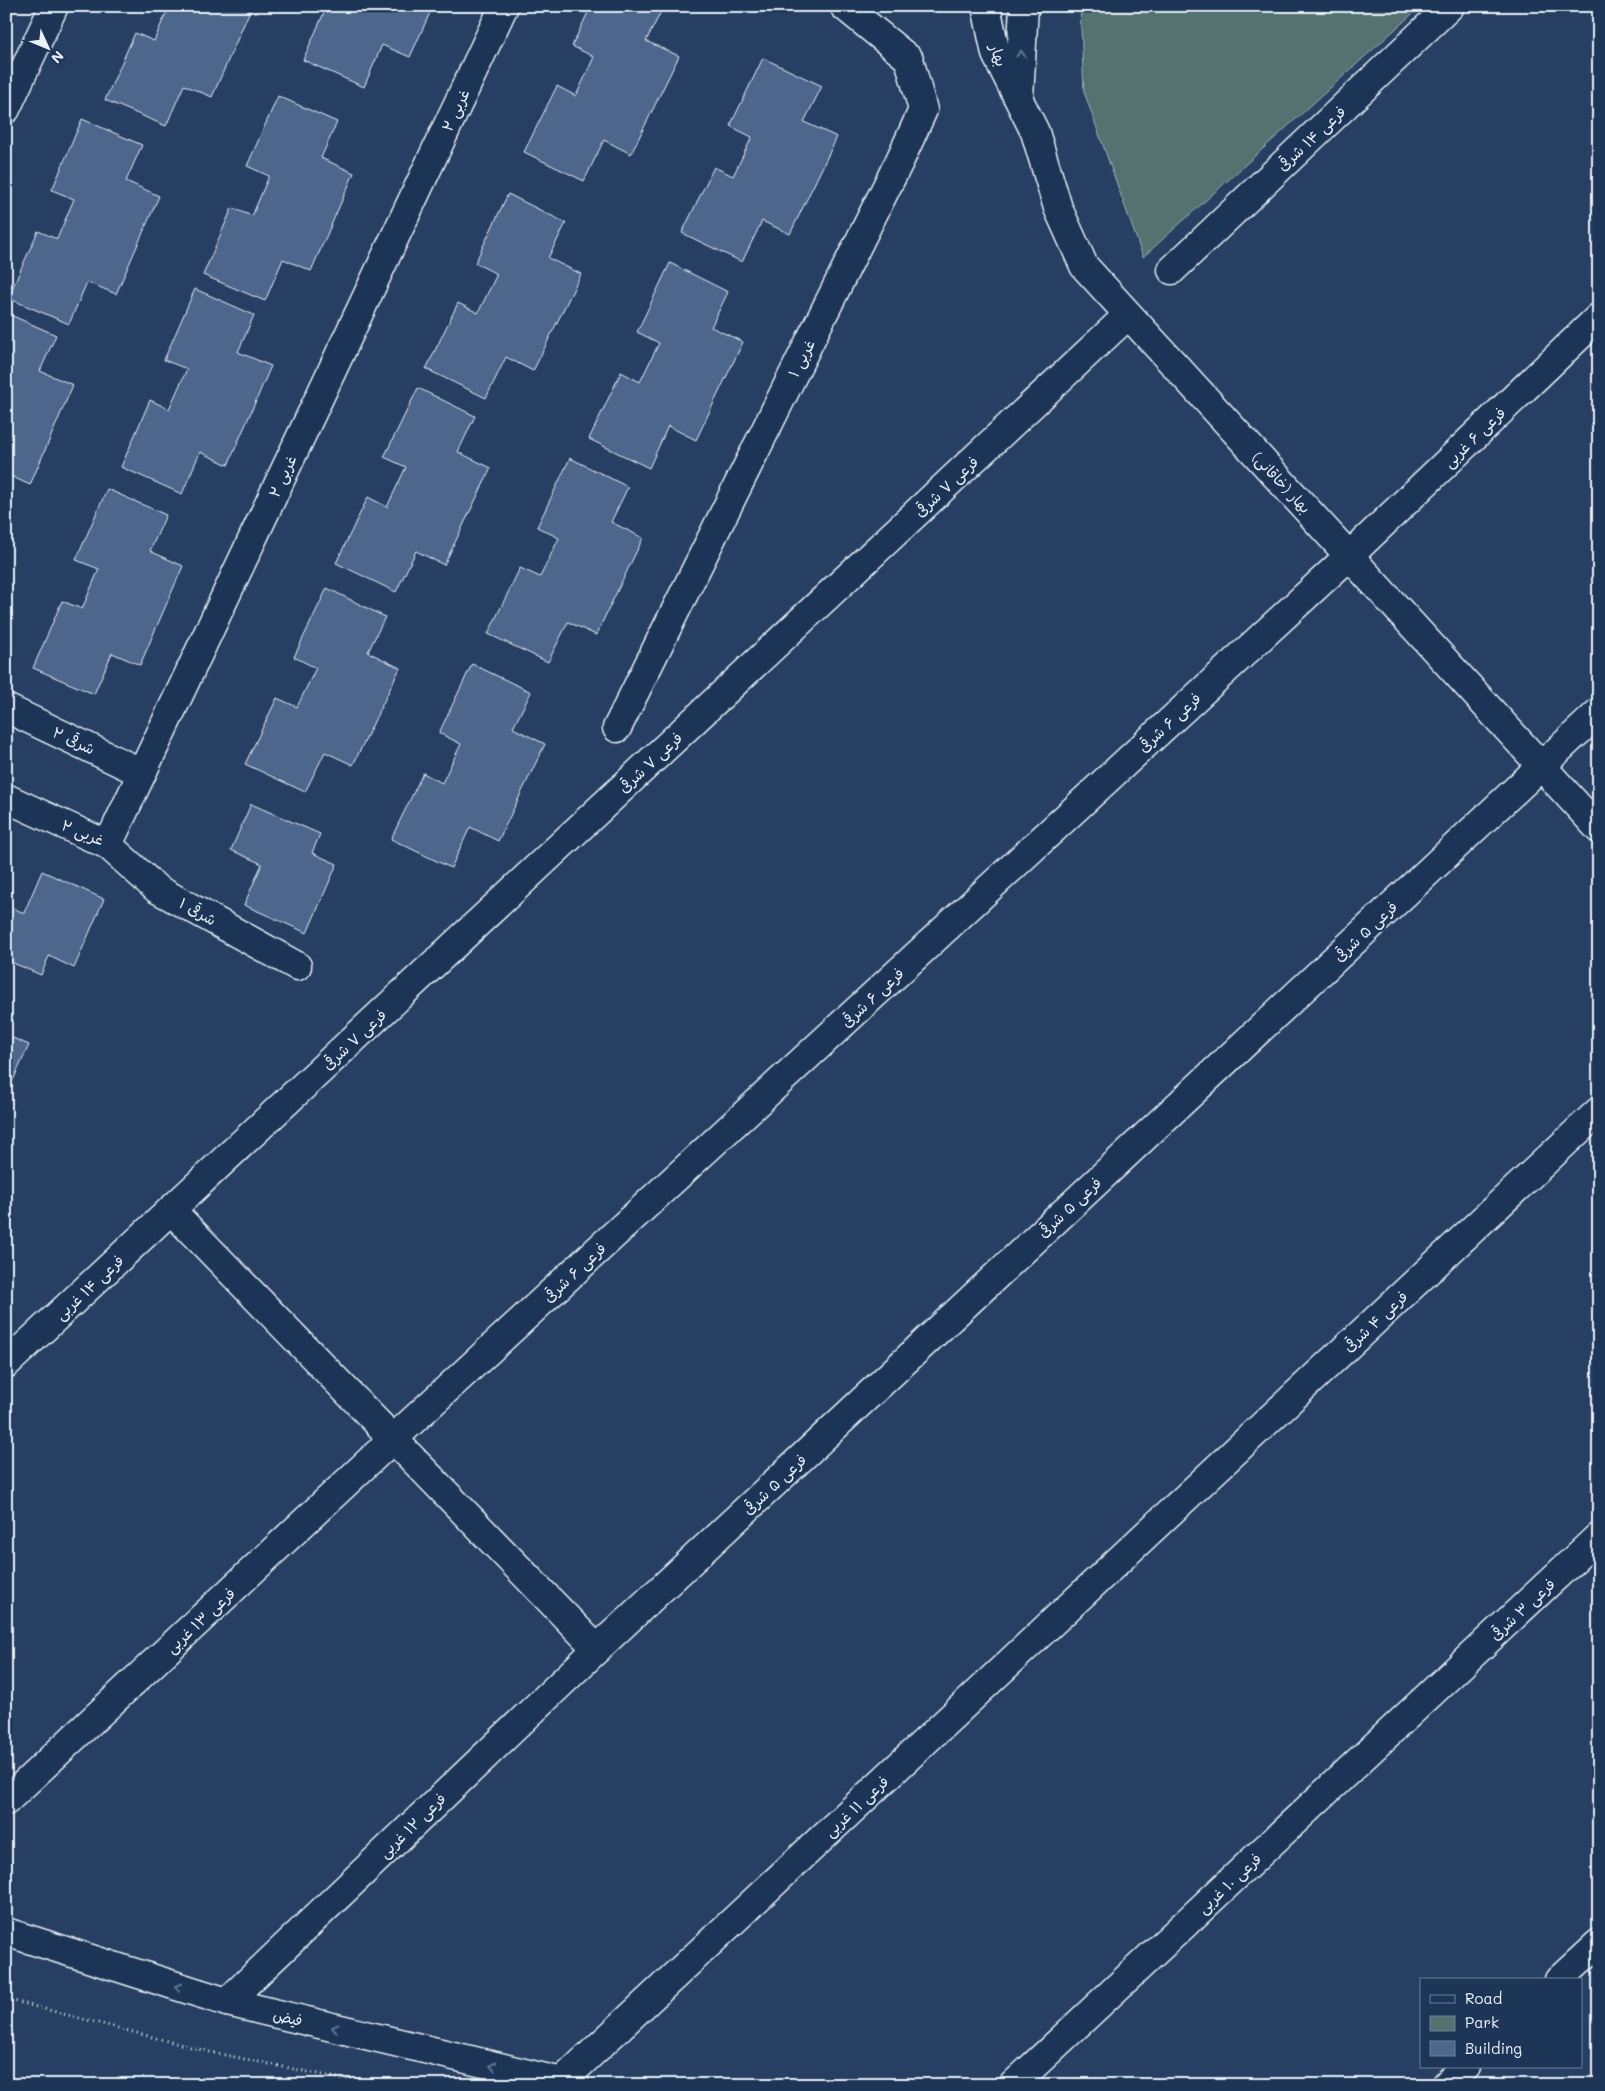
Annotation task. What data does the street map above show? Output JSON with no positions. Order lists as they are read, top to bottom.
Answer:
{
  "streets": {
    "street": [
      "بهار",
      "۲ غربی",
      "فرعی ۱۴ شرقی",
      "۱ غربی",
      "فرعی ۶ غربی",
      "بهار (خاقانی)",
      "فرعی ۷ شرقی",
      "فرعی ۶ شرقی",
      "۲ شرقی",
      "۱ شرقی",
      "فرعی ۵ شرقی",
      "فرعی ۱۴ غربی",
      "فرعی ۴ شرقی",
      "فرعی ۳ شرقی",
      "فرعی ۱۳ غربی",
      "فرعی ۱۱ غربی",
      "فرعی ۱۲ غربی",
      "فرعی ۱۰ غربی",
      "فیض"
    ]
  },
  "crossings": [
    ["بهار", "بهار (خاقانی)"],
    ["۲ غربی", "۲ شرقی"],
    ["۲ غربی", "۱ شرقی"],
    ["فرعی ۶ غربی", "بهار (خاقانی)"],
    ["فرعی ۶ غربی", "فرعی ۶ شرقی"],
    ["بهار (خاقانی)", "فرعی ۷ شرقی"],
    ["بهار (خاقانی)", "فرعی ۶ شرقی"],
    ["بهار (خاقانی)", "فرعی ۵ شرقی"],
    ["فرعی ۷ شرقی", "فرعی ۱۴ غربی"],
    ["فرعی ۶ شرقی", "فرعی ۱۳ غربی"],
    ["فرعی ۵ شرقی", "فرعی ۱۲ غربی"],
    ["فرعی ۴ شرقی", "فرعی ۱۱ غربی"],
    ["فرعی ۳ شرقی", "فرعی ۱۰ غربی"],
    ["فرعی ۱۱ غربی", "فیض"],
    ["فرعی ۱۲ غربی", "فیض"]
  ],
  "one_way": ["فیض"],
  "legend": ["Road", "Park", "Building"],
  "north": "bottom right"
}
